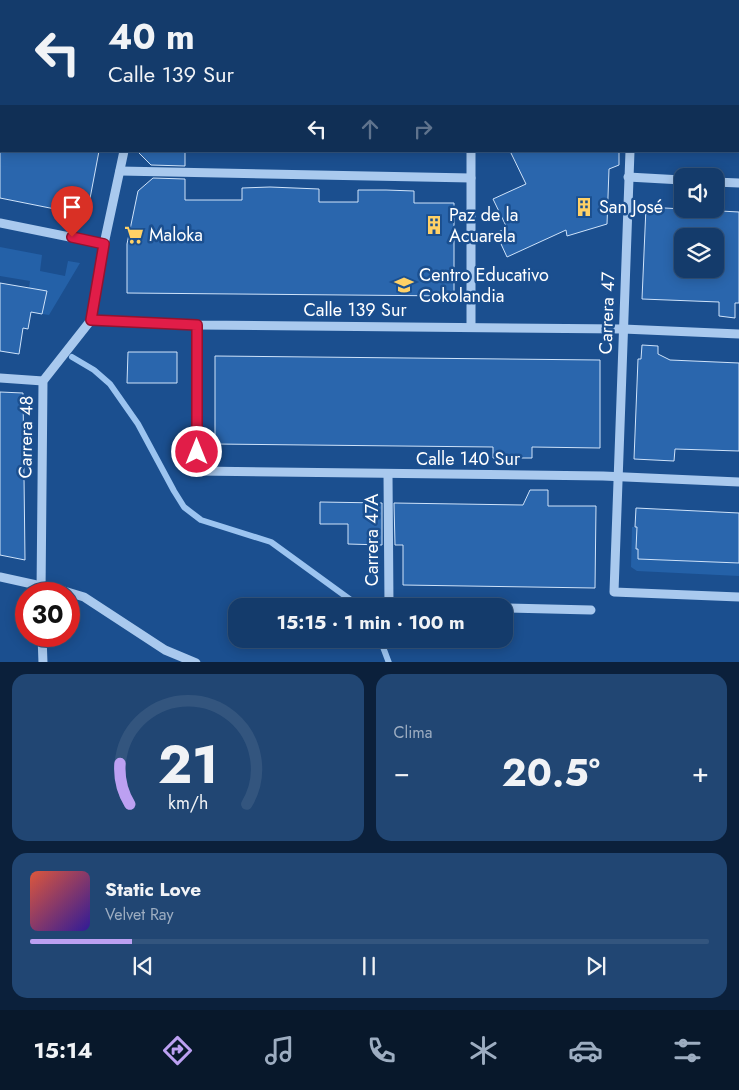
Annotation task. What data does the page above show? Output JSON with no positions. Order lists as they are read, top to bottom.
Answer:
{
  "streets": {
    "street": [
      "Calle 139 Sur",
      "Carrera 47",
      "Carrera 48",
      "Calle 140 Sur",
      "Carrera 47A"
    ]
  },
  "crossings": [
    ["Calle 139 Sur", "Carrera 47"],
    ["Calle 139 Sur", "Carrera 48"],
    ["Calle 139 Sur", "Calle 140 Sur"],
    ["Carrera 47", "Calle 140 Sur"],
    ["Calle 140 Sur", "Carrera 47A"]
  ],
  "places": {
    "building": ["San José", "Paz de la Acuarela"],
    "supermarket": ["Maloka"],
    "school or university": ["Centro Educativo Cokolandia"]
  },
  "page": {
    "turn": ["40 m", "Calle 139 Sur"],
    "limit": "30",
    "trip": "15:15 · 1 min · 100 m",
    "tile": "Clima",
    "heat": ["−", "20.5°", "+"],
    "song": ["Static Love", "Velvet Ray"],
    "tabs": "15:14",
    "gauge": ["21", "km/h"]
  }
}
